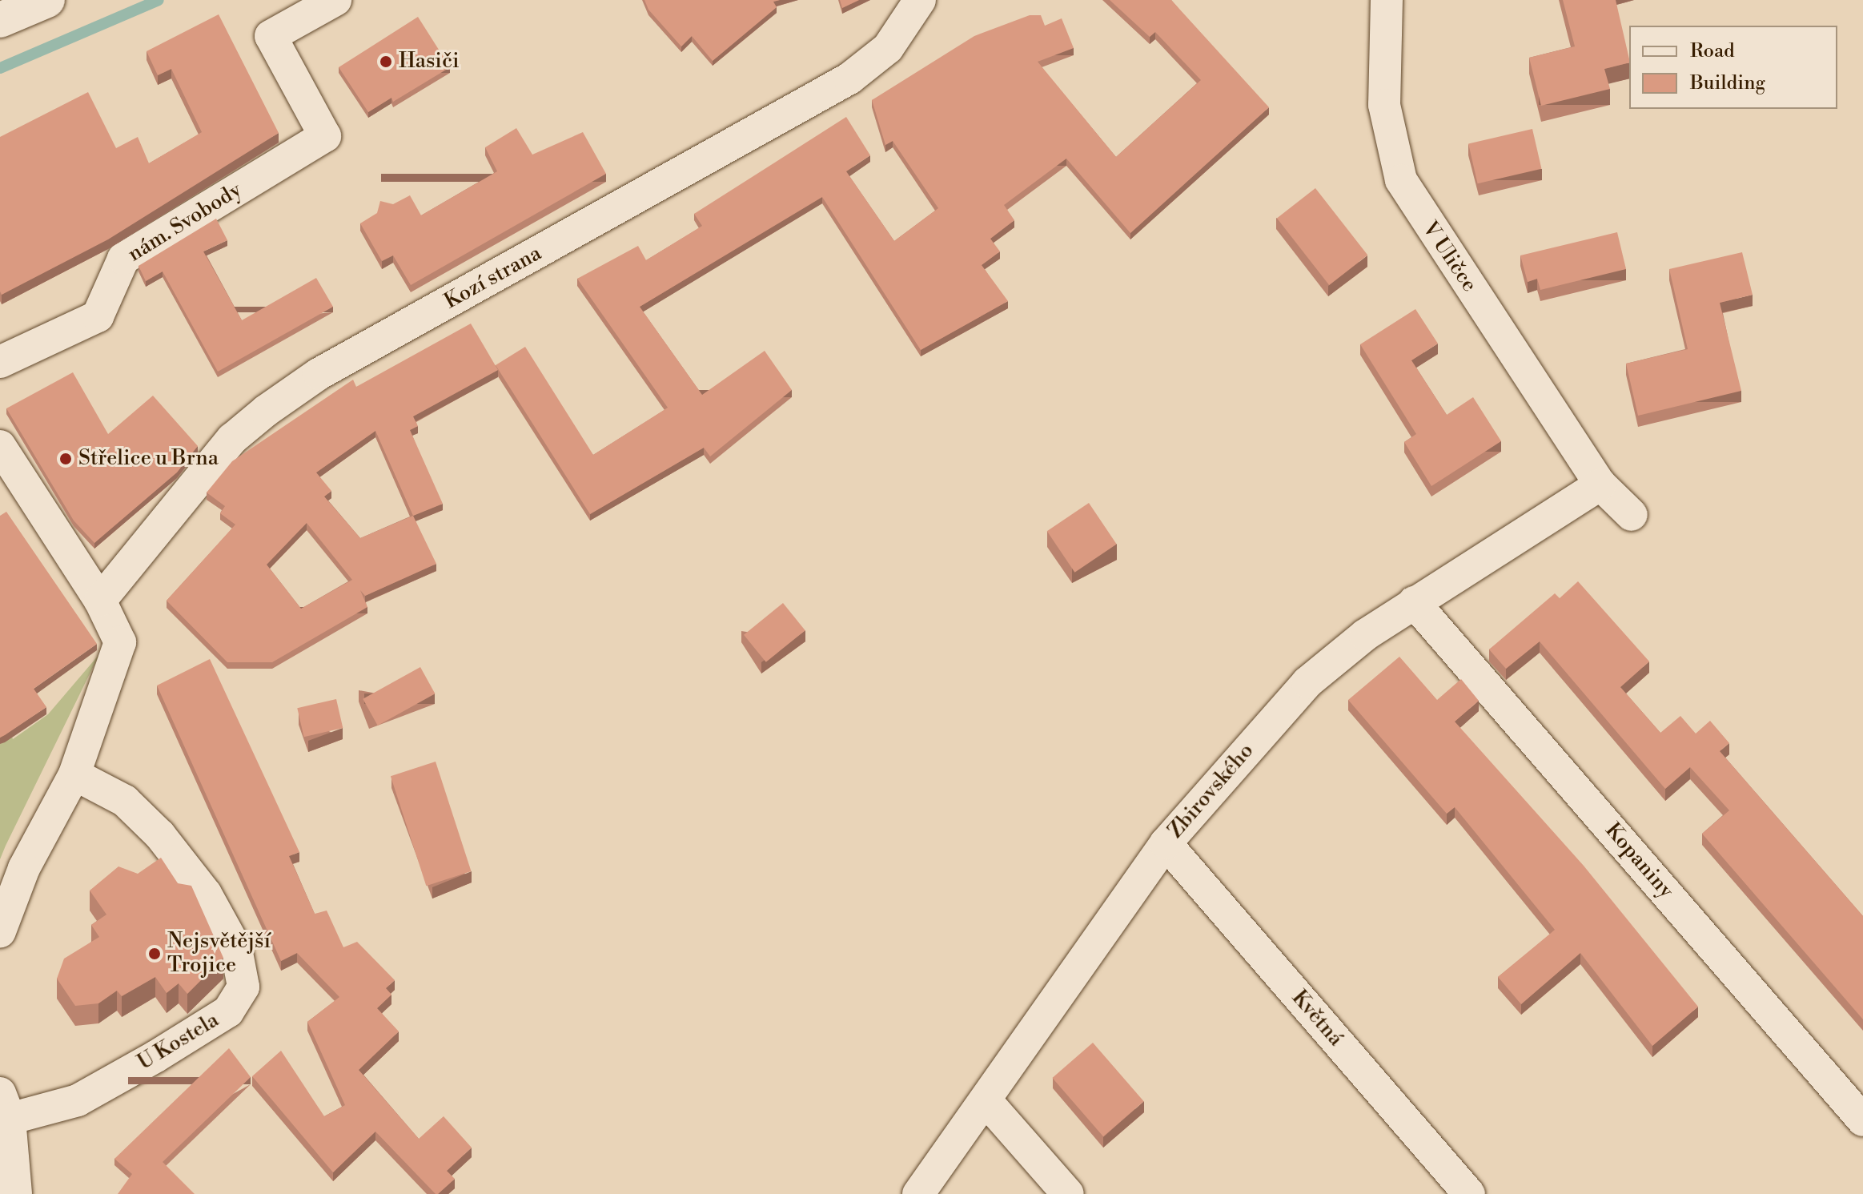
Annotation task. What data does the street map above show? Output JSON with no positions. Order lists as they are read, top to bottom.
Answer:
{
  "streets": {
    "street": [
      "nám. Svobody",
      "V Uličce",
      "Kozí strana",
      "Zbirovského",
      "Kopaniny",
      "Květná",
      "U Kostela"
    ]
  },
  "crossings": [
    ["V Uličce", "Zbirovského"],
    ["Zbirovského", "Kopaniny"],
    ["Zbirovského", "Květná"]
  ],
  "places": ["Hasiči", "Střelice u Brna", "Nejsvětější Trojice"],
  "legend": ["Road", "Building"]
}
